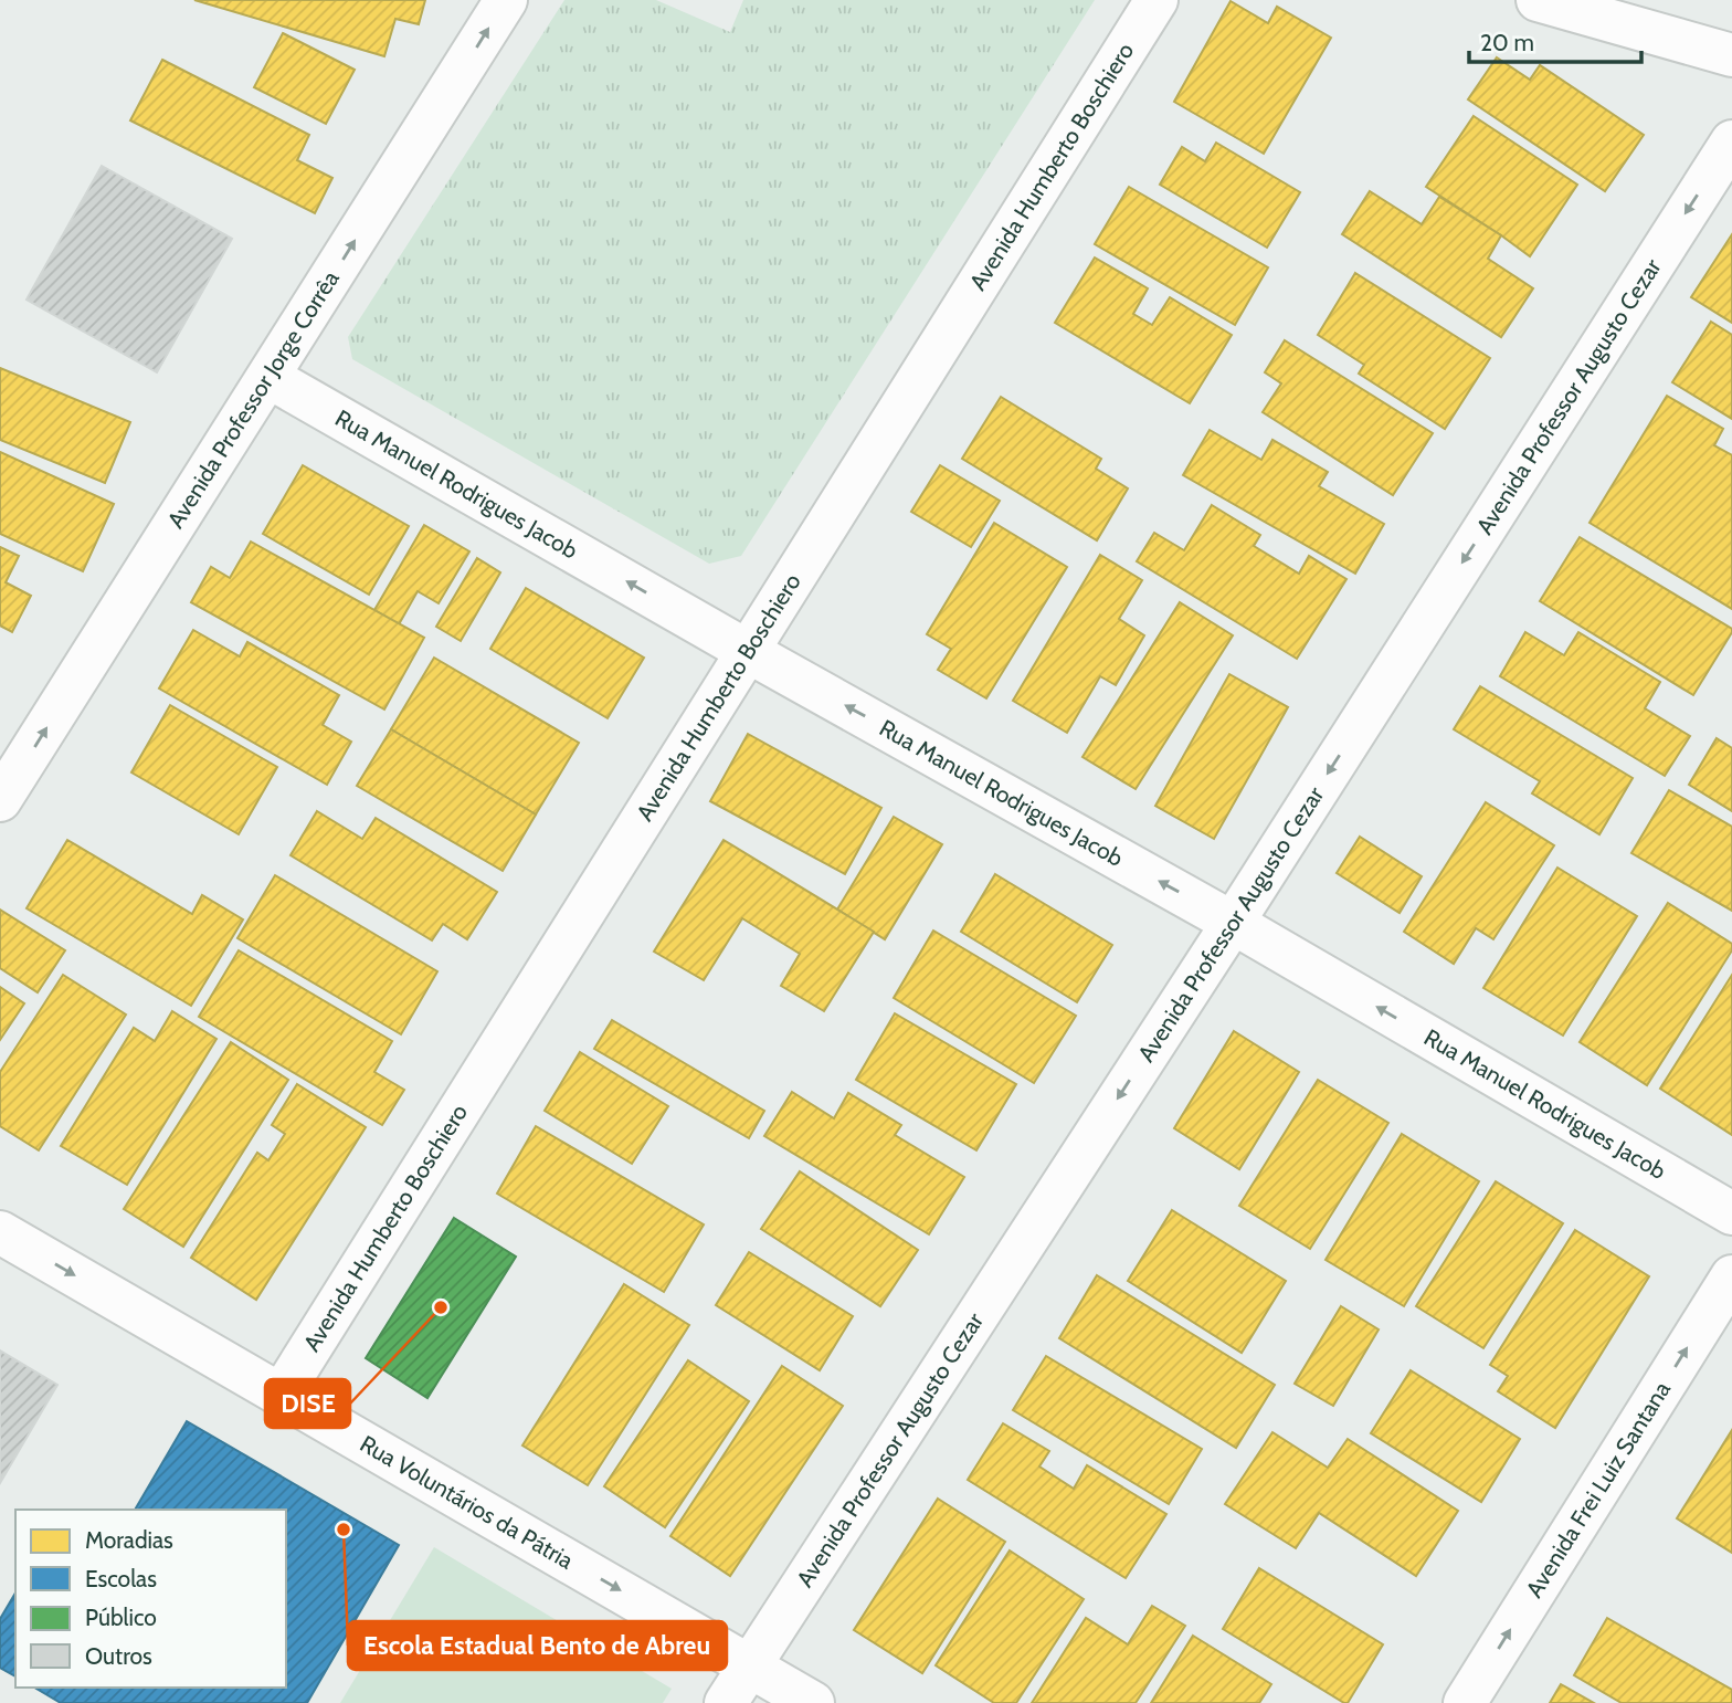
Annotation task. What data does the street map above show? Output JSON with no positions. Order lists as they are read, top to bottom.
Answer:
{
  "streets": {
    "street": [
      "Avenida Humberto Boschiero",
      "Avenida Professor Augusto Cezar",
      "Avenida Professor Jorge Corrêa",
      "Rua Manuel Rodrigues Jacob",
      "Avenida Frei Luiz Santana",
      "Rua Voluntários da Pátria"
    ]
  },
  "crossings": [
    ["Avenida Humberto Boschiero", "Rua Manuel Rodrigues Jacob"],
    ["Avenida Humberto Boschiero", "Rua Voluntários da Pátria"],
    ["Avenida Professor Augusto Cezar", "Rua Manuel Rodrigues Jacob"],
    ["Avenida Professor Augusto Cezar", "Rua Voluntários da Pátria"],
    ["Avenida Professor Jorge Corrêa", "Rua Manuel Rodrigues Jacob"]
  ],
  "one_way": [
    "Avenida Professor Augusto Cezar",
    "Avenida Professor Jorge Corrêa",
    "Rua Manuel Rodrigues Jacob",
    "Avenida Frei Luiz Santana",
    "Rua Voluntários da Pátria"
  ],
  "places": ["DISE", "Escola Estadual Bento de Abreu"],
  "legend": [
    "Moradias",
    "Escolas",
    "Público",
    "Outros"
  ],
  "scale_bar": "20 m"
}
